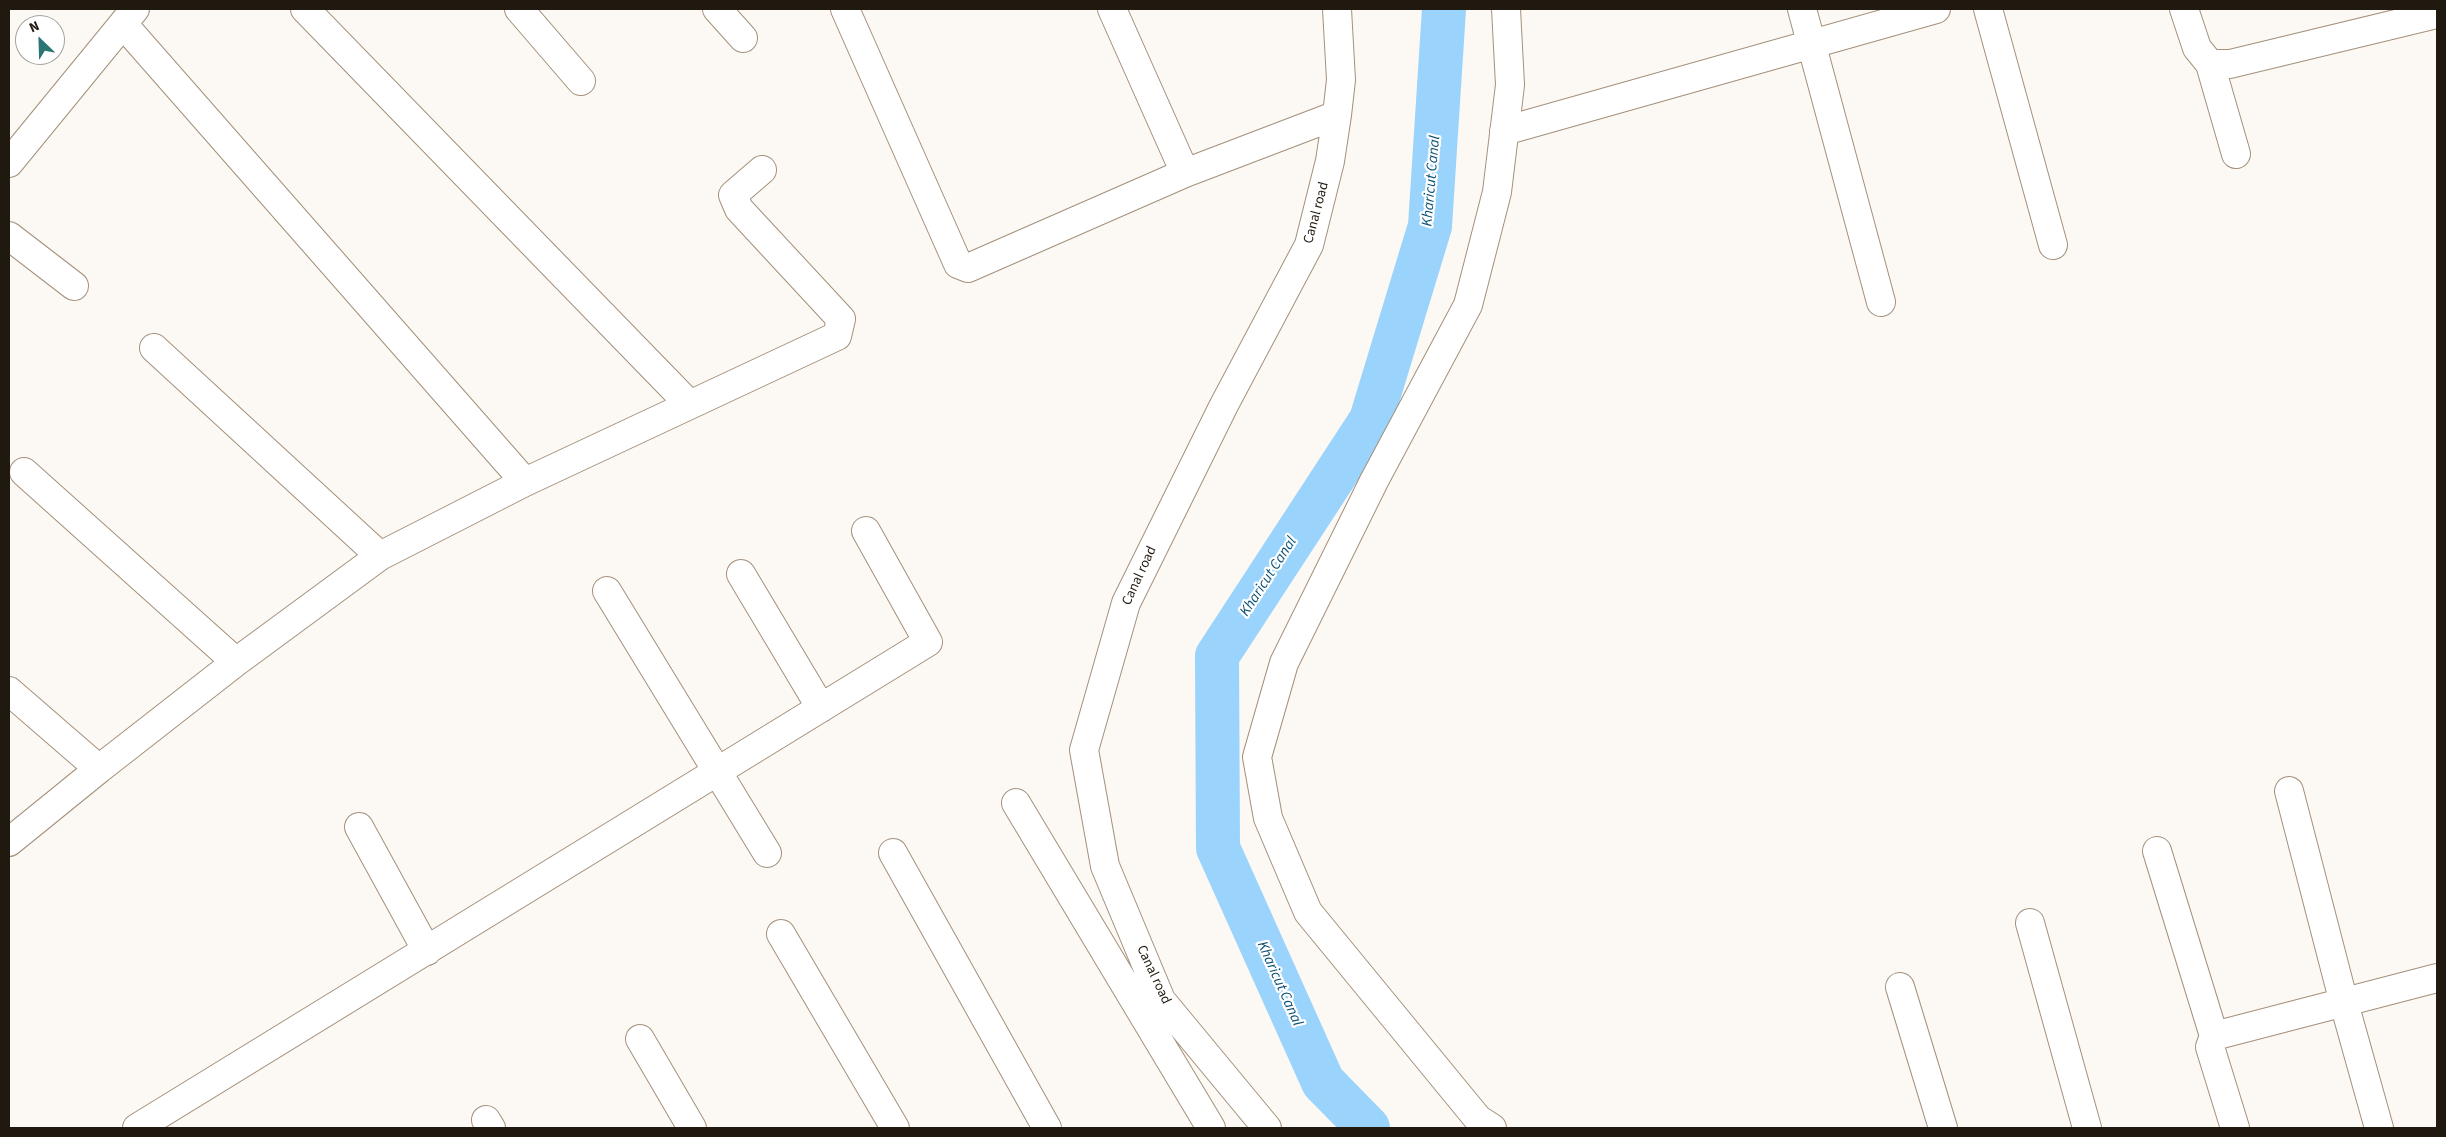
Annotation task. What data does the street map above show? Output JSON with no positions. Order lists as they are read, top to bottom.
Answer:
{
  "streets": {
    "street": ["Canal road"]
  },
  "water": ["Kharicut Canal"],
  "north": "top left"
}
